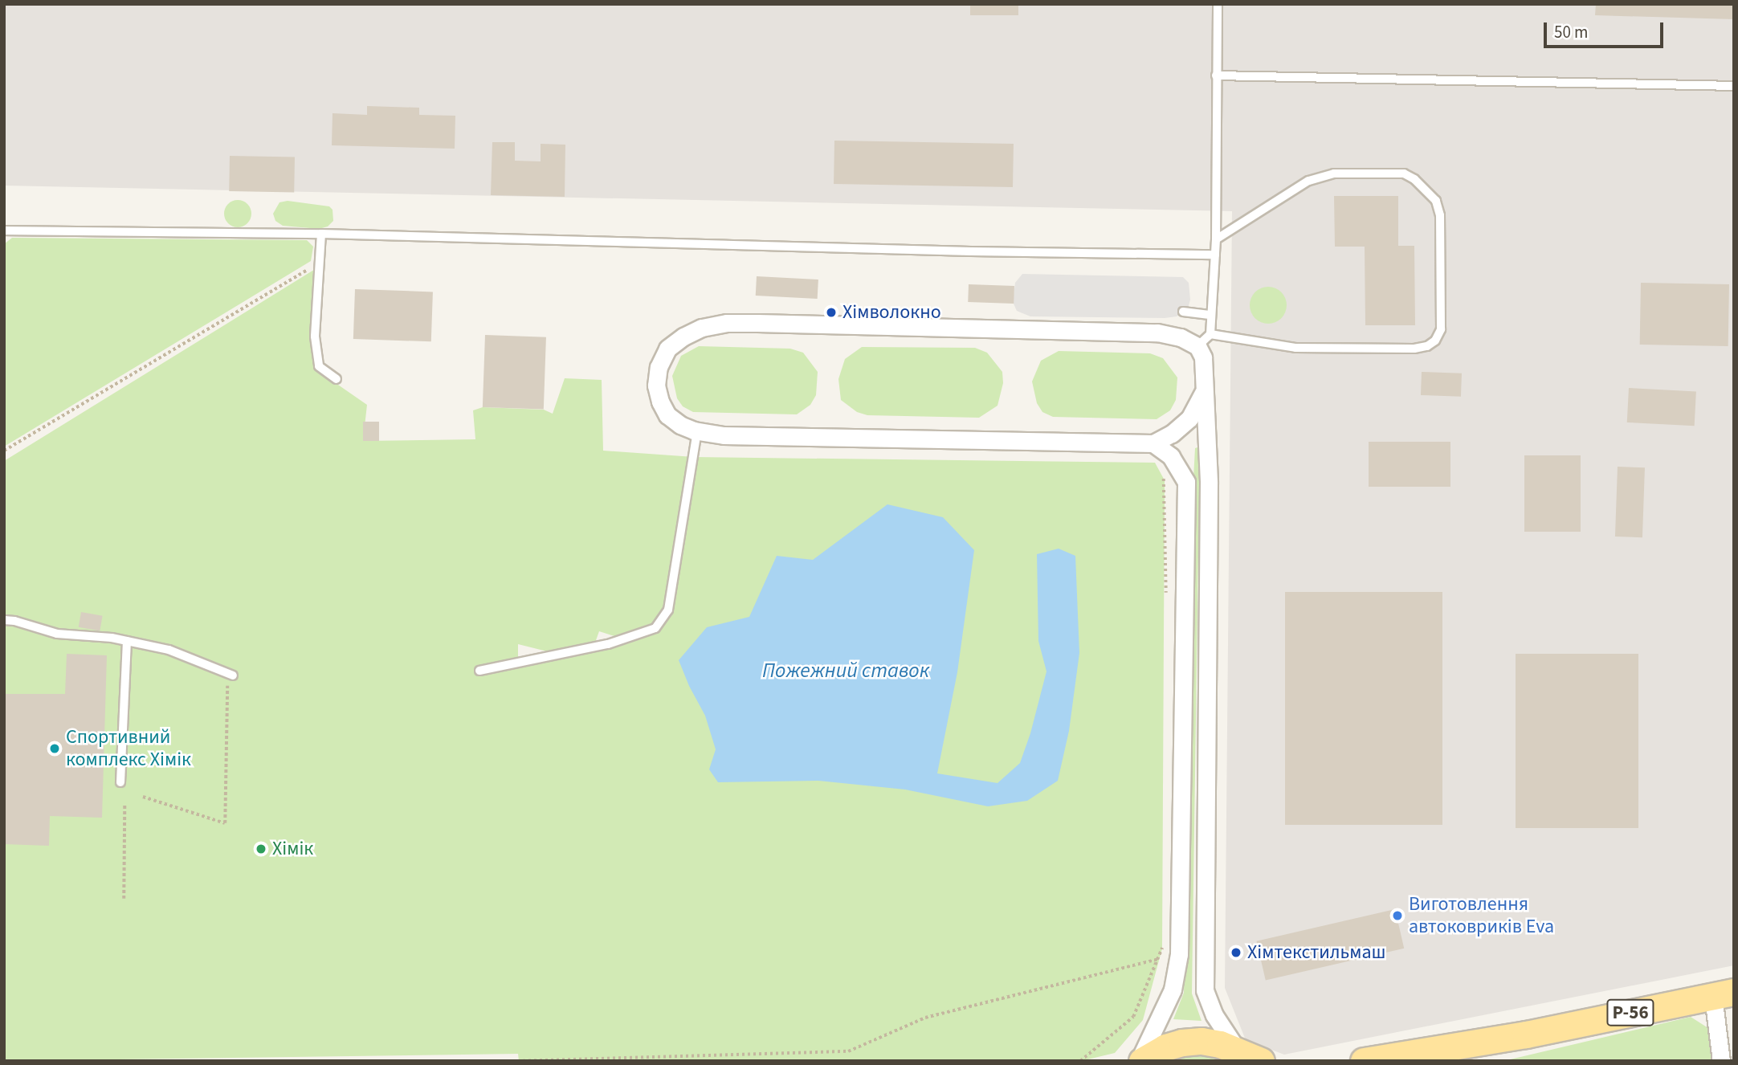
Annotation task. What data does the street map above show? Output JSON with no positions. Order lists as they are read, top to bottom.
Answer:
{
  "streets": {
    "main road": ["Р-56"]
  },
  "water": ["Пожежний ставок"],
  "places": [
    "Хімволокно",
    "Спортивний комплекс Хімік",
    "Хімік",
    "Виготовлення автоковриків Eva",
    "Хімтекстильмаш"
  ],
  "scale_bar": "50 m"
}
